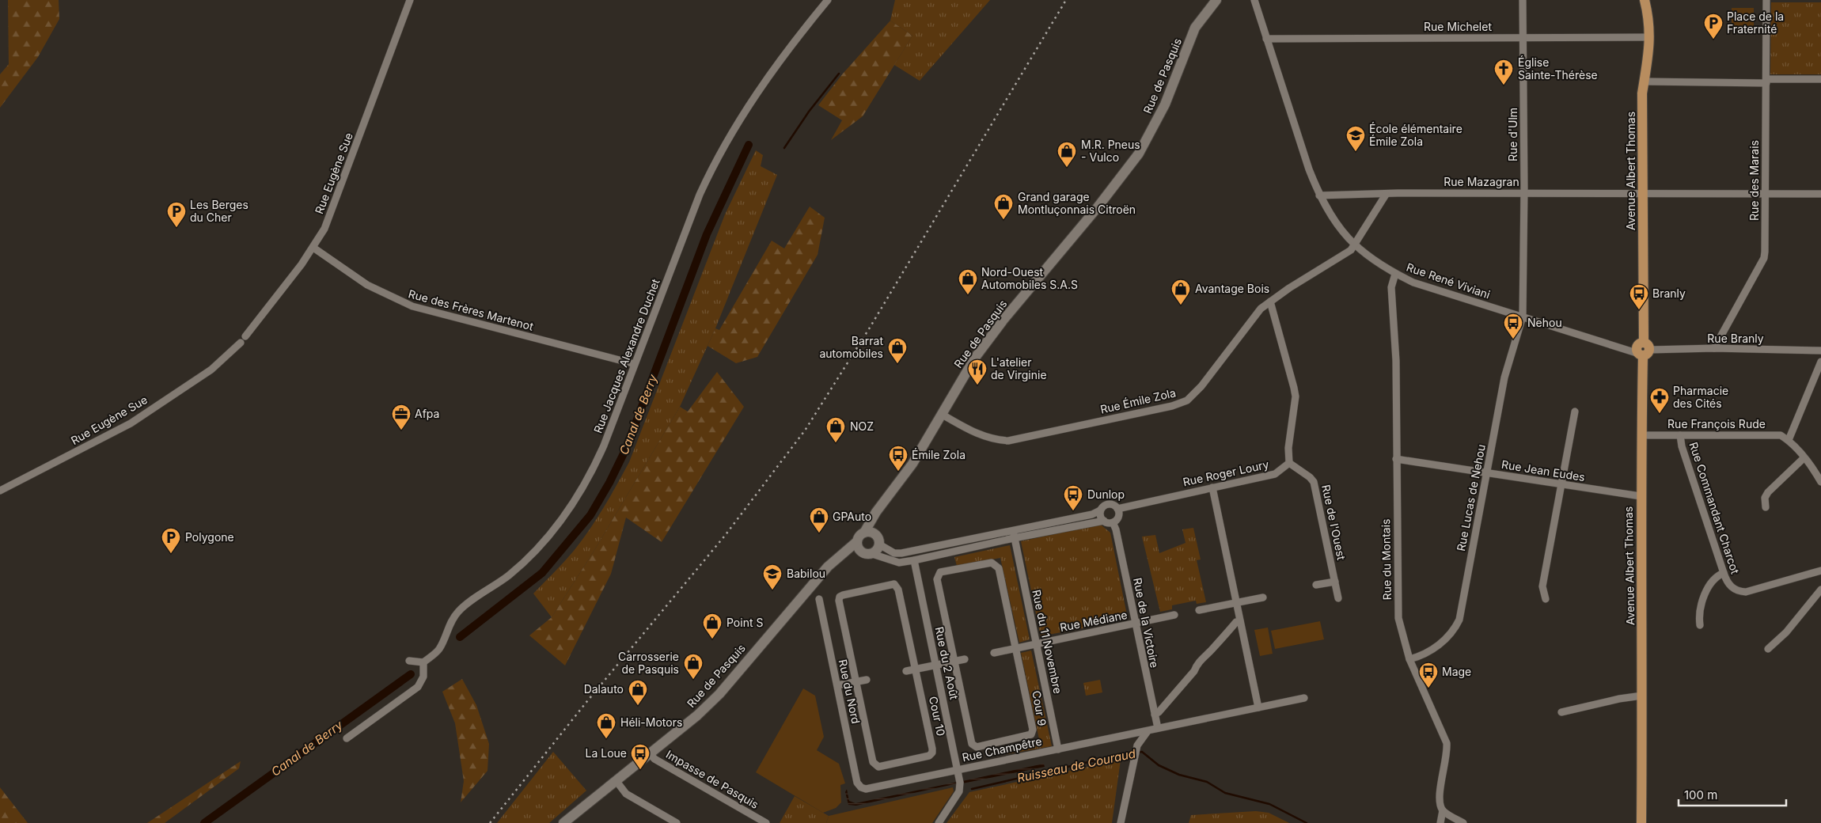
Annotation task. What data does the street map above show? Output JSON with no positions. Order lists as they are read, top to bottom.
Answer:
{
  "streets": {
    "main road": ["Rue de Pasquis", "Avenue Albert Thomas"],
    "street": [
      "Rue Michelet",
      "Rue d'Ulm",
      "Rue Eugène Sue",
      "Rue des Marais",
      "Rue Mazagran",
      "Rue René Viviani",
      "Rue des Frères Martenot",
      "Rue Branly",
      "Rue Jacques Alexandre Duchet",
      "Rue Émile Zola",
      "Rue François Rude",
      "Rue Jean Eudes",
      "Rue Roger Loury",
      "Rue Lucas de Nehou",
      "Rue Commandant Charcot",
      "Rue de l'Ouest",
      "Rue du Montais",
      "Rue Médiane",
      "Rue de la Victoire",
      "Rue du 11 Novembre",
      "Rue du 2 Août",
      "Rue du Nord",
      "Cour 9",
      "Cour 10",
      "Rue Champêtre",
      "Impasse de Pasquis"
    ]
  },
  "crossings": [
    ["Rue Michelet", "Rue d'Ulm"],
    ["Rue Michelet", "Avenue Albert Thomas"],
    ["Rue Michelet", "Rue René Viviani"],
    ["Rue de Pasquis", "Rue Émile Zola"],
    ["Rue de Pasquis", "Rue Roger Loury"],
    ["Rue de Pasquis", "Impasse de Pasquis"],
    ["Rue d'Ulm", "Rue Mazagran"],
    ["Rue d'Ulm", "Rue René Viviani"],
    ["Rue d'Ulm", "Rue Lucas de Nehou"],
    ["Avenue Albert Thomas", "Rue Mazagran"],
    ["Avenue Albert Thomas", "Rue René Viviani"],
    ["Avenue Albert Thomas", "Rue Branly"],
    ["Avenue Albert Thomas", "Rue François Rude"],
    ["Avenue Albert Thomas", "Rue Jean Eudes"],
    ["Rue Eugène Sue", "Rue des Frères Martenot"],
    ["Rue des Marais", "Rue Mazagran"],
    ["Rue des Marais", "Rue Branly"],
    ["Rue Mazagran", "Rue René Viviani"],
    ["Rue René Viviani", "Rue Branly"],
    ["Rue René Viviani", "Rue Émile Zola"],
    ["Rue René Viviani", "Rue Lucas de Nehou"],
    ["Rue René Viviani", "Rue du Montais"],
    ["Rue des Frères Martenot", "Rue Jacques Alexandre Duchet"],
    ["Rue François Rude", "Rue Commandant Charcot"],
    ["Rue Jean Eudes", "Rue Lucas de Nehou"],
    ["Rue Jean Eudes", "Rue du Montais"],
    ["Rue Roger Loury", "Rue de l'Ouest"],
    ["Rue Roger Loury", "Rue de la Victoire"],
    ["Rue Roger Loury", "Rue du 11 Novembre"],
    ["Rue Roger Loury", "Rue du 2 Août"],
    ["Rue Lucas de Nehou", "Rue du Montais"],
    ["Rue Médiane", "Rue de la Victoire"],
    ["Rue Médiane", "Rue du 11 Novembre"],
    ["Rue Médiane", "Cour 9"],
    ["Rue de la Victoire", "Rue Champêtre"],
    ["Rue du 11 Novembre", "Rue Champêtre"],
    ["Rue du 2 Août", "Rue Champêtre"],
    ["Rue du Nord", "Rue Champêtre"]
  ],
  "water": ["Canal de Berry", "Ruisseau de Couraud"],
  "places": {
    "parking": ["Place de la Fraternité", "Les Berges du Cher", "Polygone"],
    "church": ["Église Sainte-Thérèse"],
    "school or university": ["École élémentaire Émile Zola", "Babilou"],
    "shop": [
      "M.R. Pneus - Vulco",
      "Grand garage Montluçonnais Citroën",
      "Nord-Ouest Automobiles S.A.S",
      "Avantage Bois",
      "Barrat automobiles",
      "NOZ",
      "GPAuto",
      "Point S",
      "Carrosserie de Pasquis",
      "Dalauto",
      "Héli-Motors"
    ],
    "bus stop": [
      "Branly",
      "Nehou",
      "Émile Zola",
      "Dunlop",
      "Mage",
      "La Loue"
    ],
    "restaurant": ["L'atelier de Virginie"],
    "pharmacy": ["Pharmacie des Cités"],
    "office": ["Afpa"]
  },
  "scale_bar": "100 m"
}
